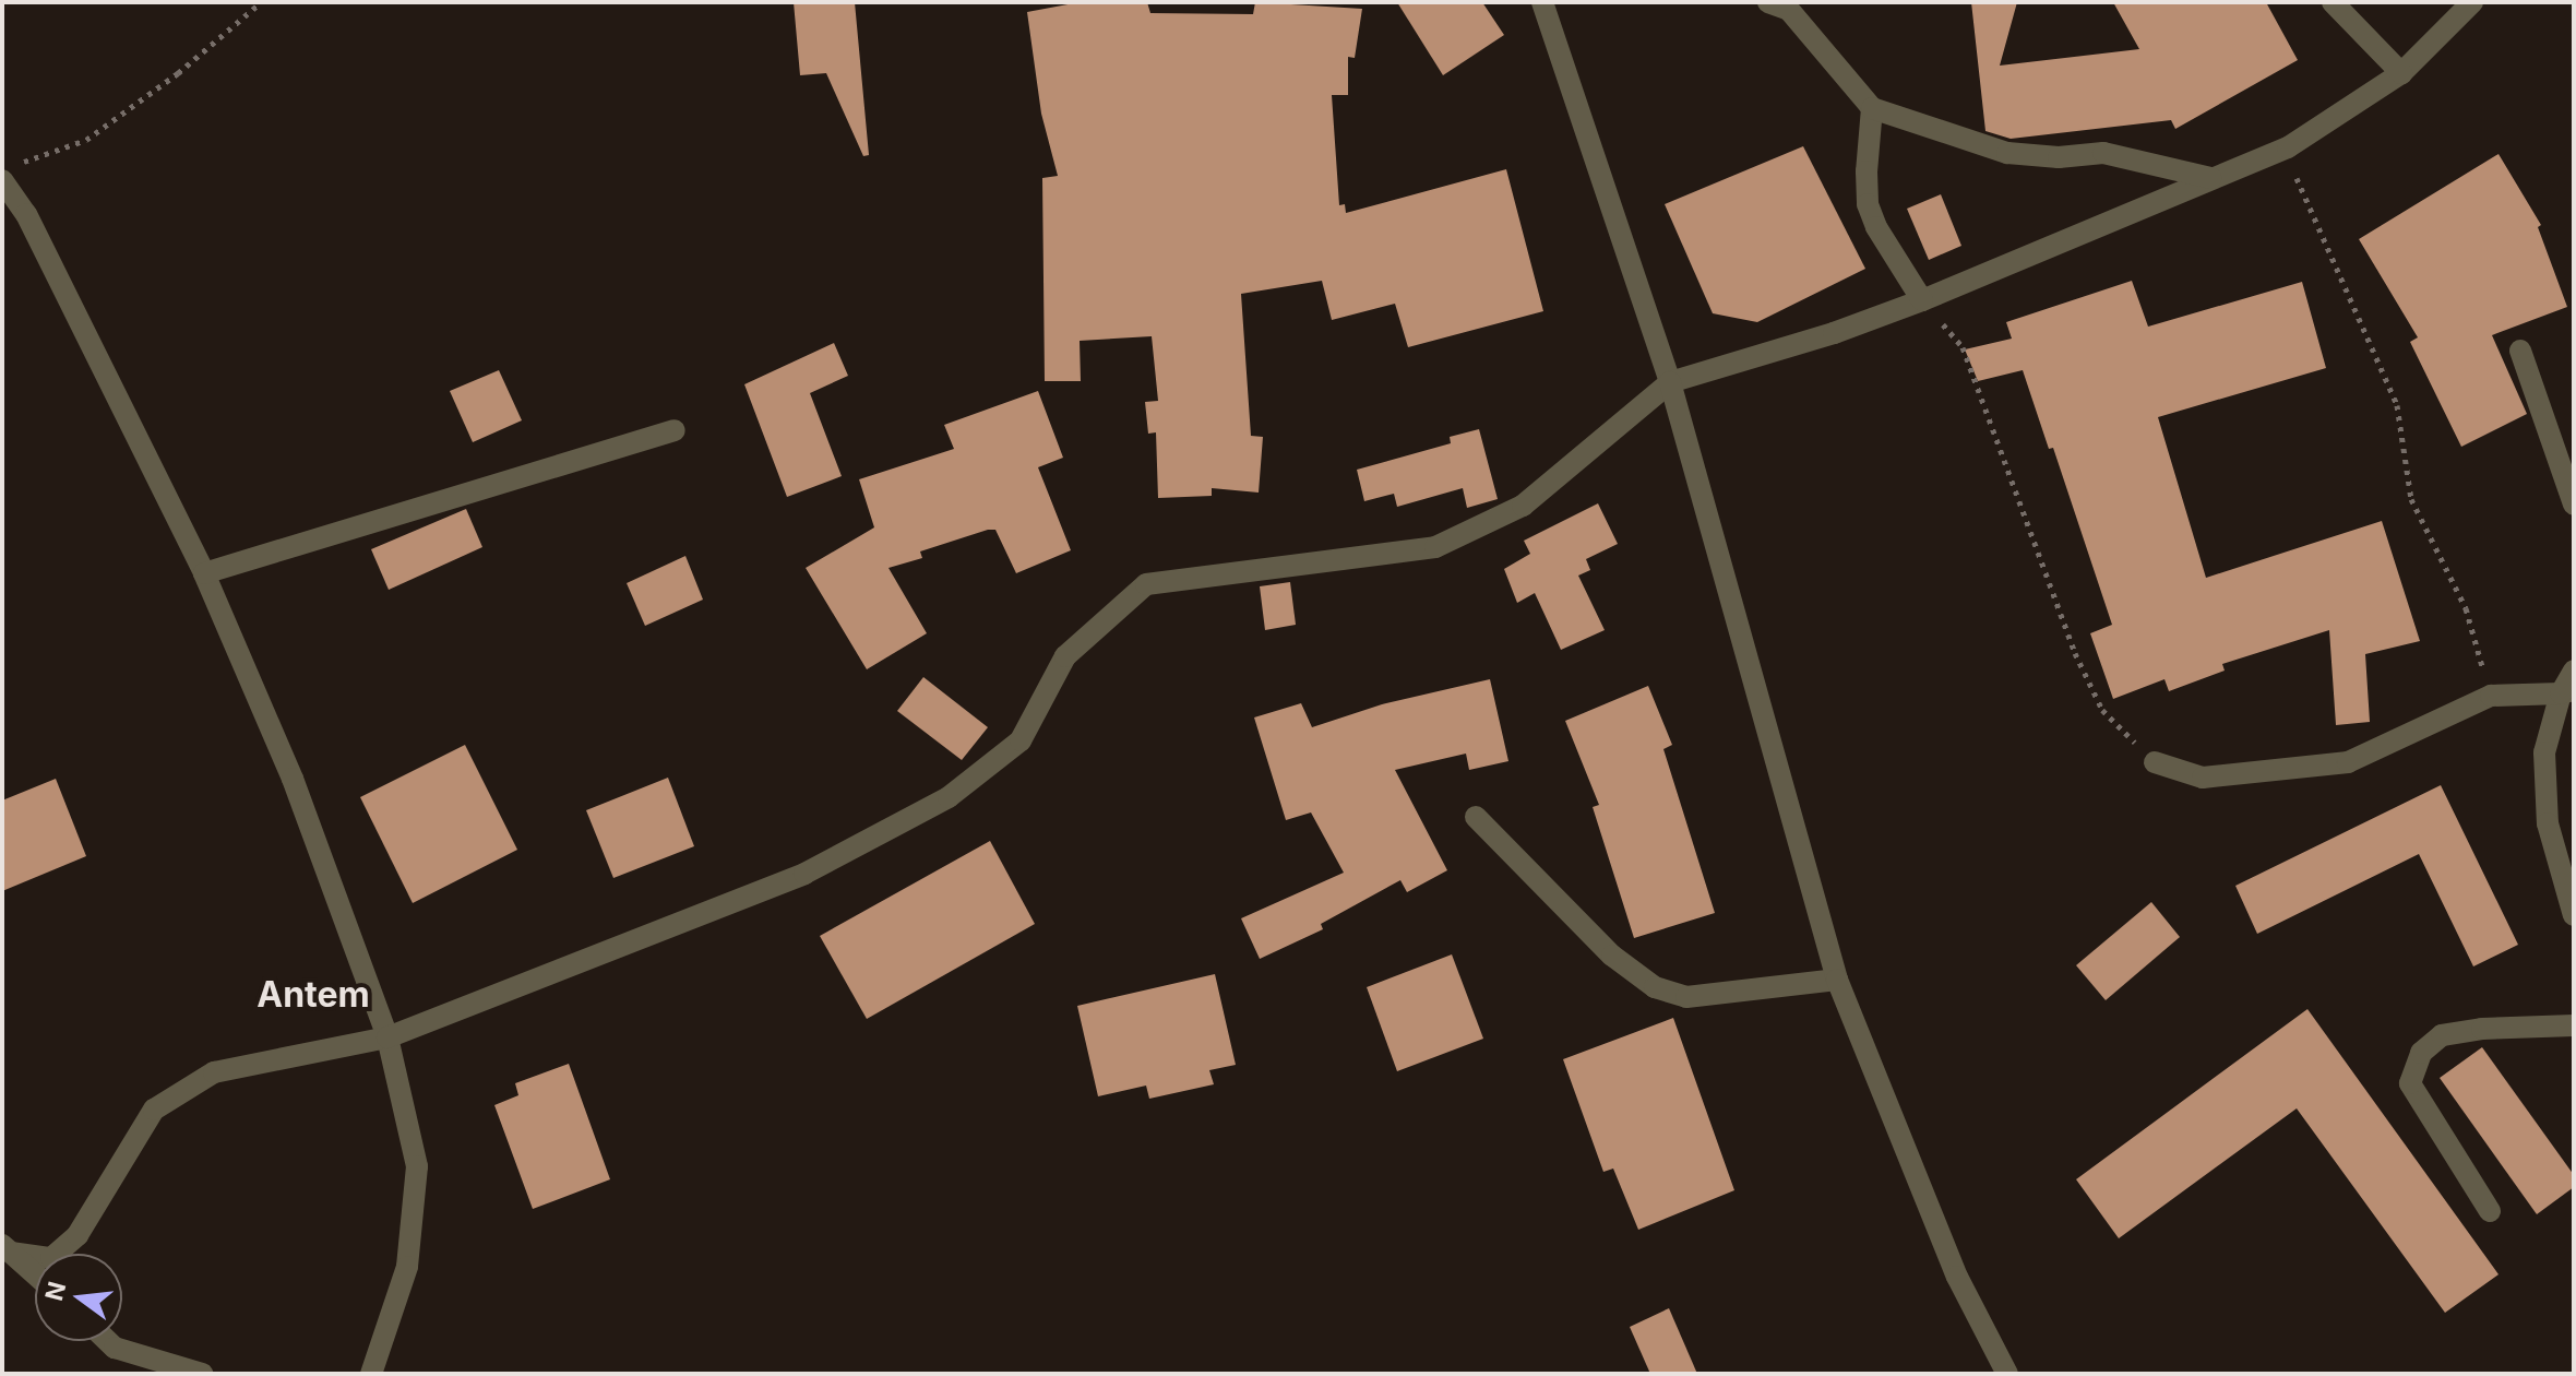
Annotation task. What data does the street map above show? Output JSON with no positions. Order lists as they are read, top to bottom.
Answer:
{
  "districts": ["Antem"],
  "north": "left"
}
